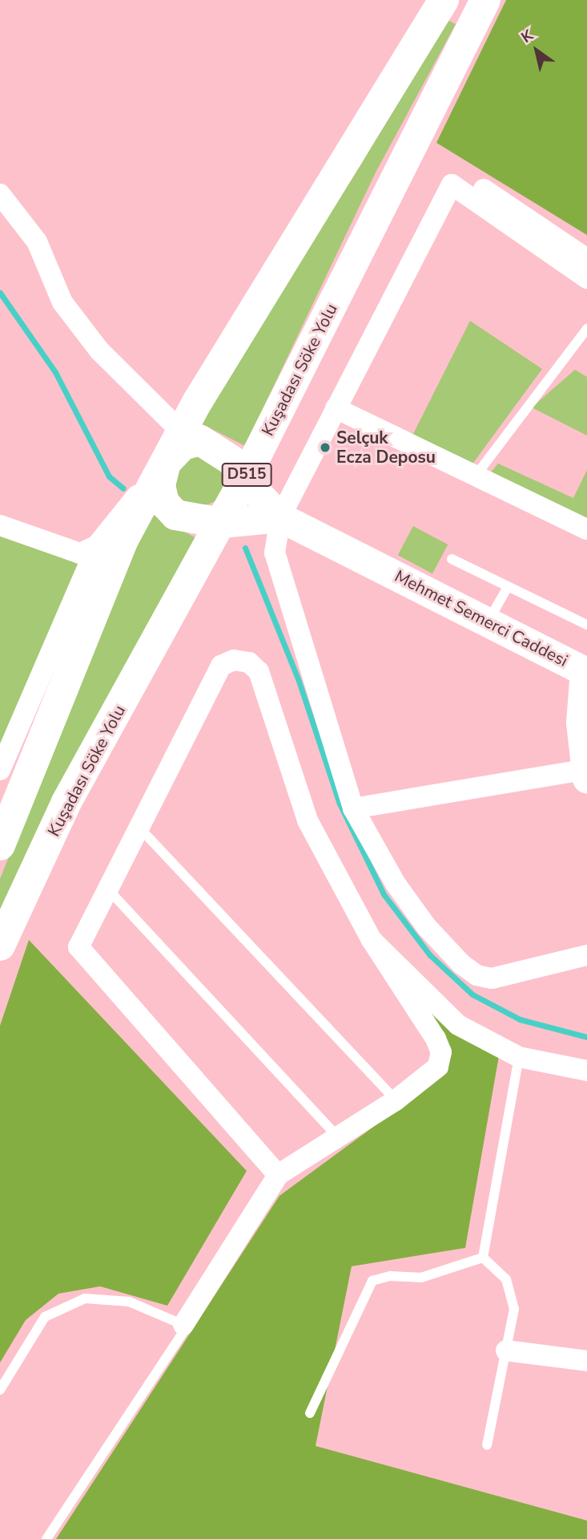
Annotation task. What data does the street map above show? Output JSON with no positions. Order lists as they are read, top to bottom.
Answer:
{
  "streets": {
    "highway": ["Kuşadası Söke Yolu", "D515"],
    "street": ["Mehmet Semerci Caddesi"]
  },
  "crossings": [
    ["Kuşadası Söke Yolu", "Mehmet Semerci Caddesi"]
  ],
  "places": ["Selçuk Ecza Deposu"],
  "north": "top left"
}
